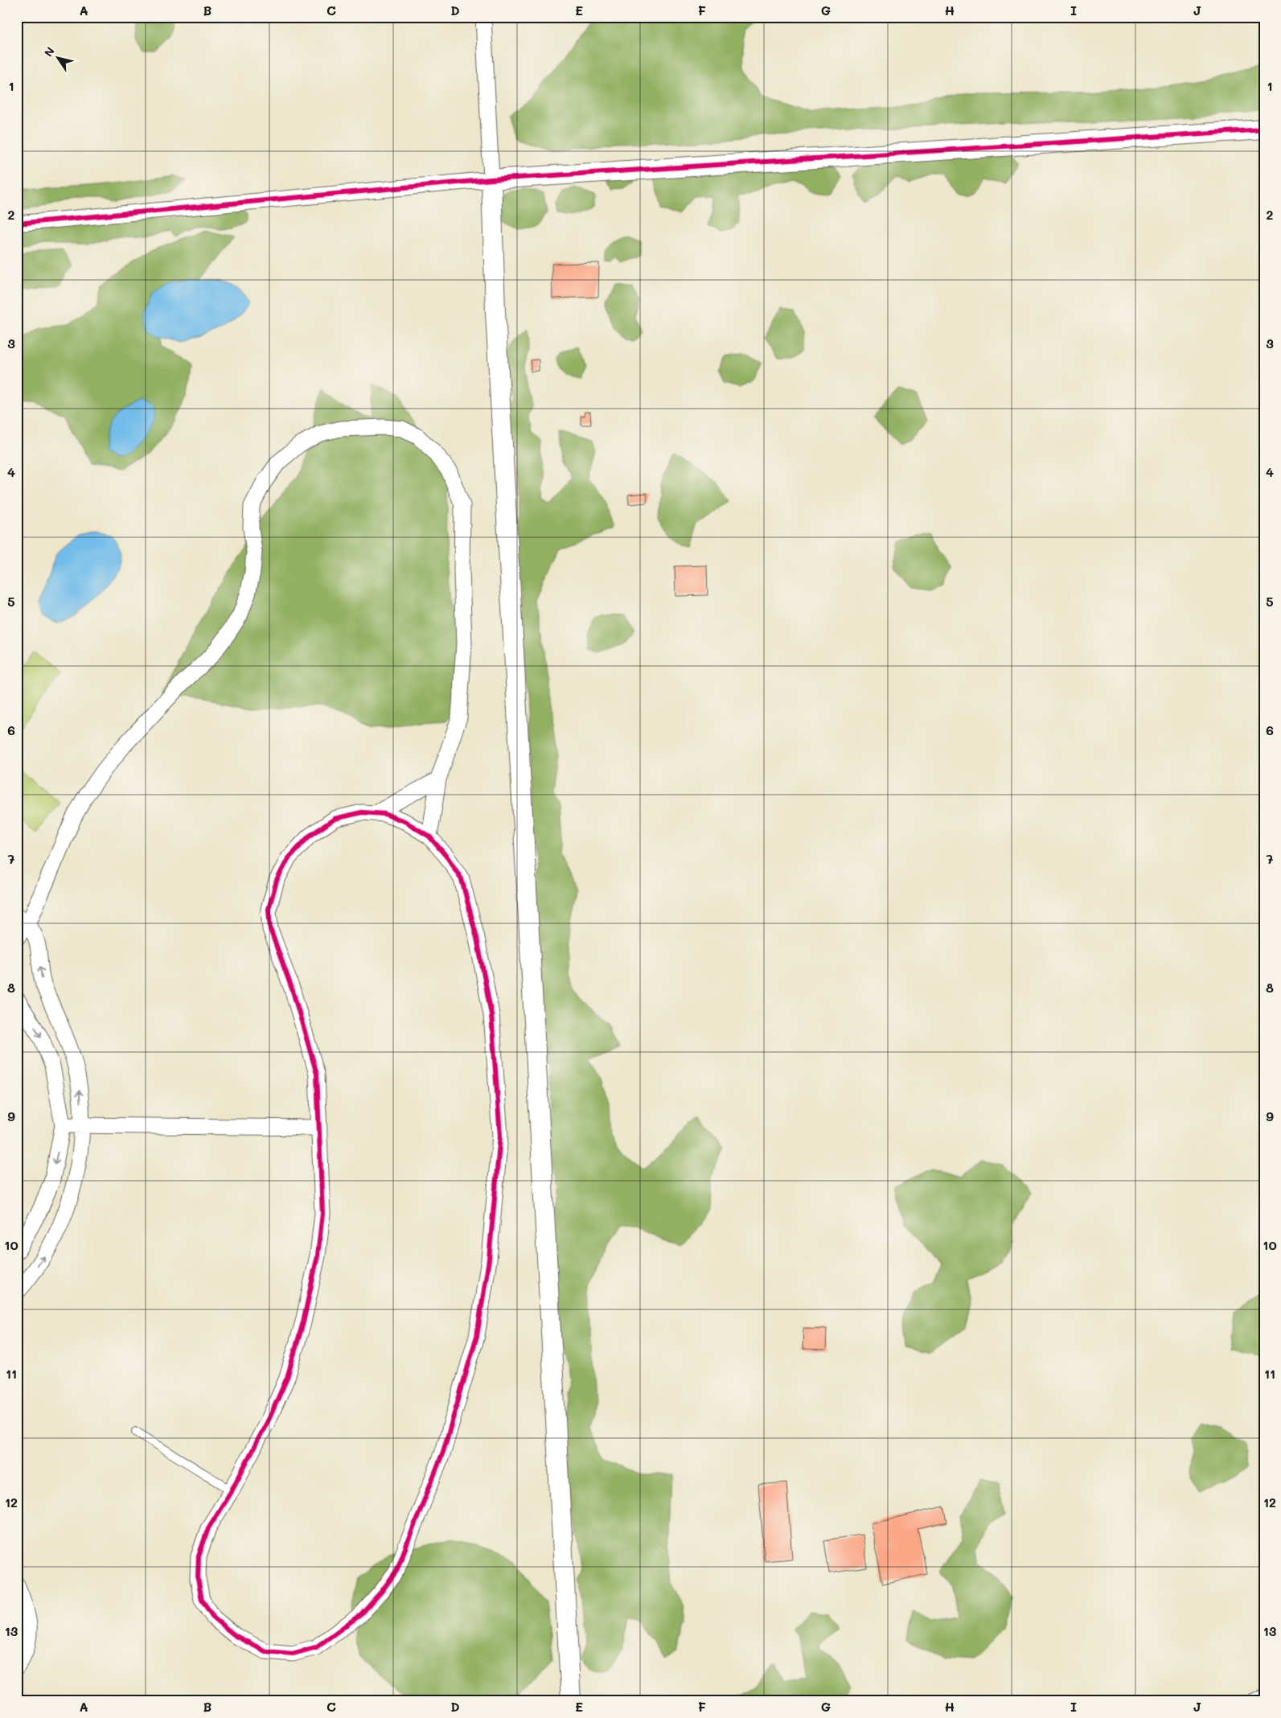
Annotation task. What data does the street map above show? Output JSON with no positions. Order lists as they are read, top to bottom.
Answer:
{
  "north": "top left",
  "grid": {
    "columns": [
      "A",
      "B",
      "C",
      "D",
      "E",
      "F",
      "G",
      "H",
      "I",
      "J"
    ],
    "rows": [
      "1",
      "2",
      "3",
      "4",
      "5",
      "6",
      "7",
      "8",
      "9",
      "10",
      "11",
      "12",
      "13"
    ]
  }
}
